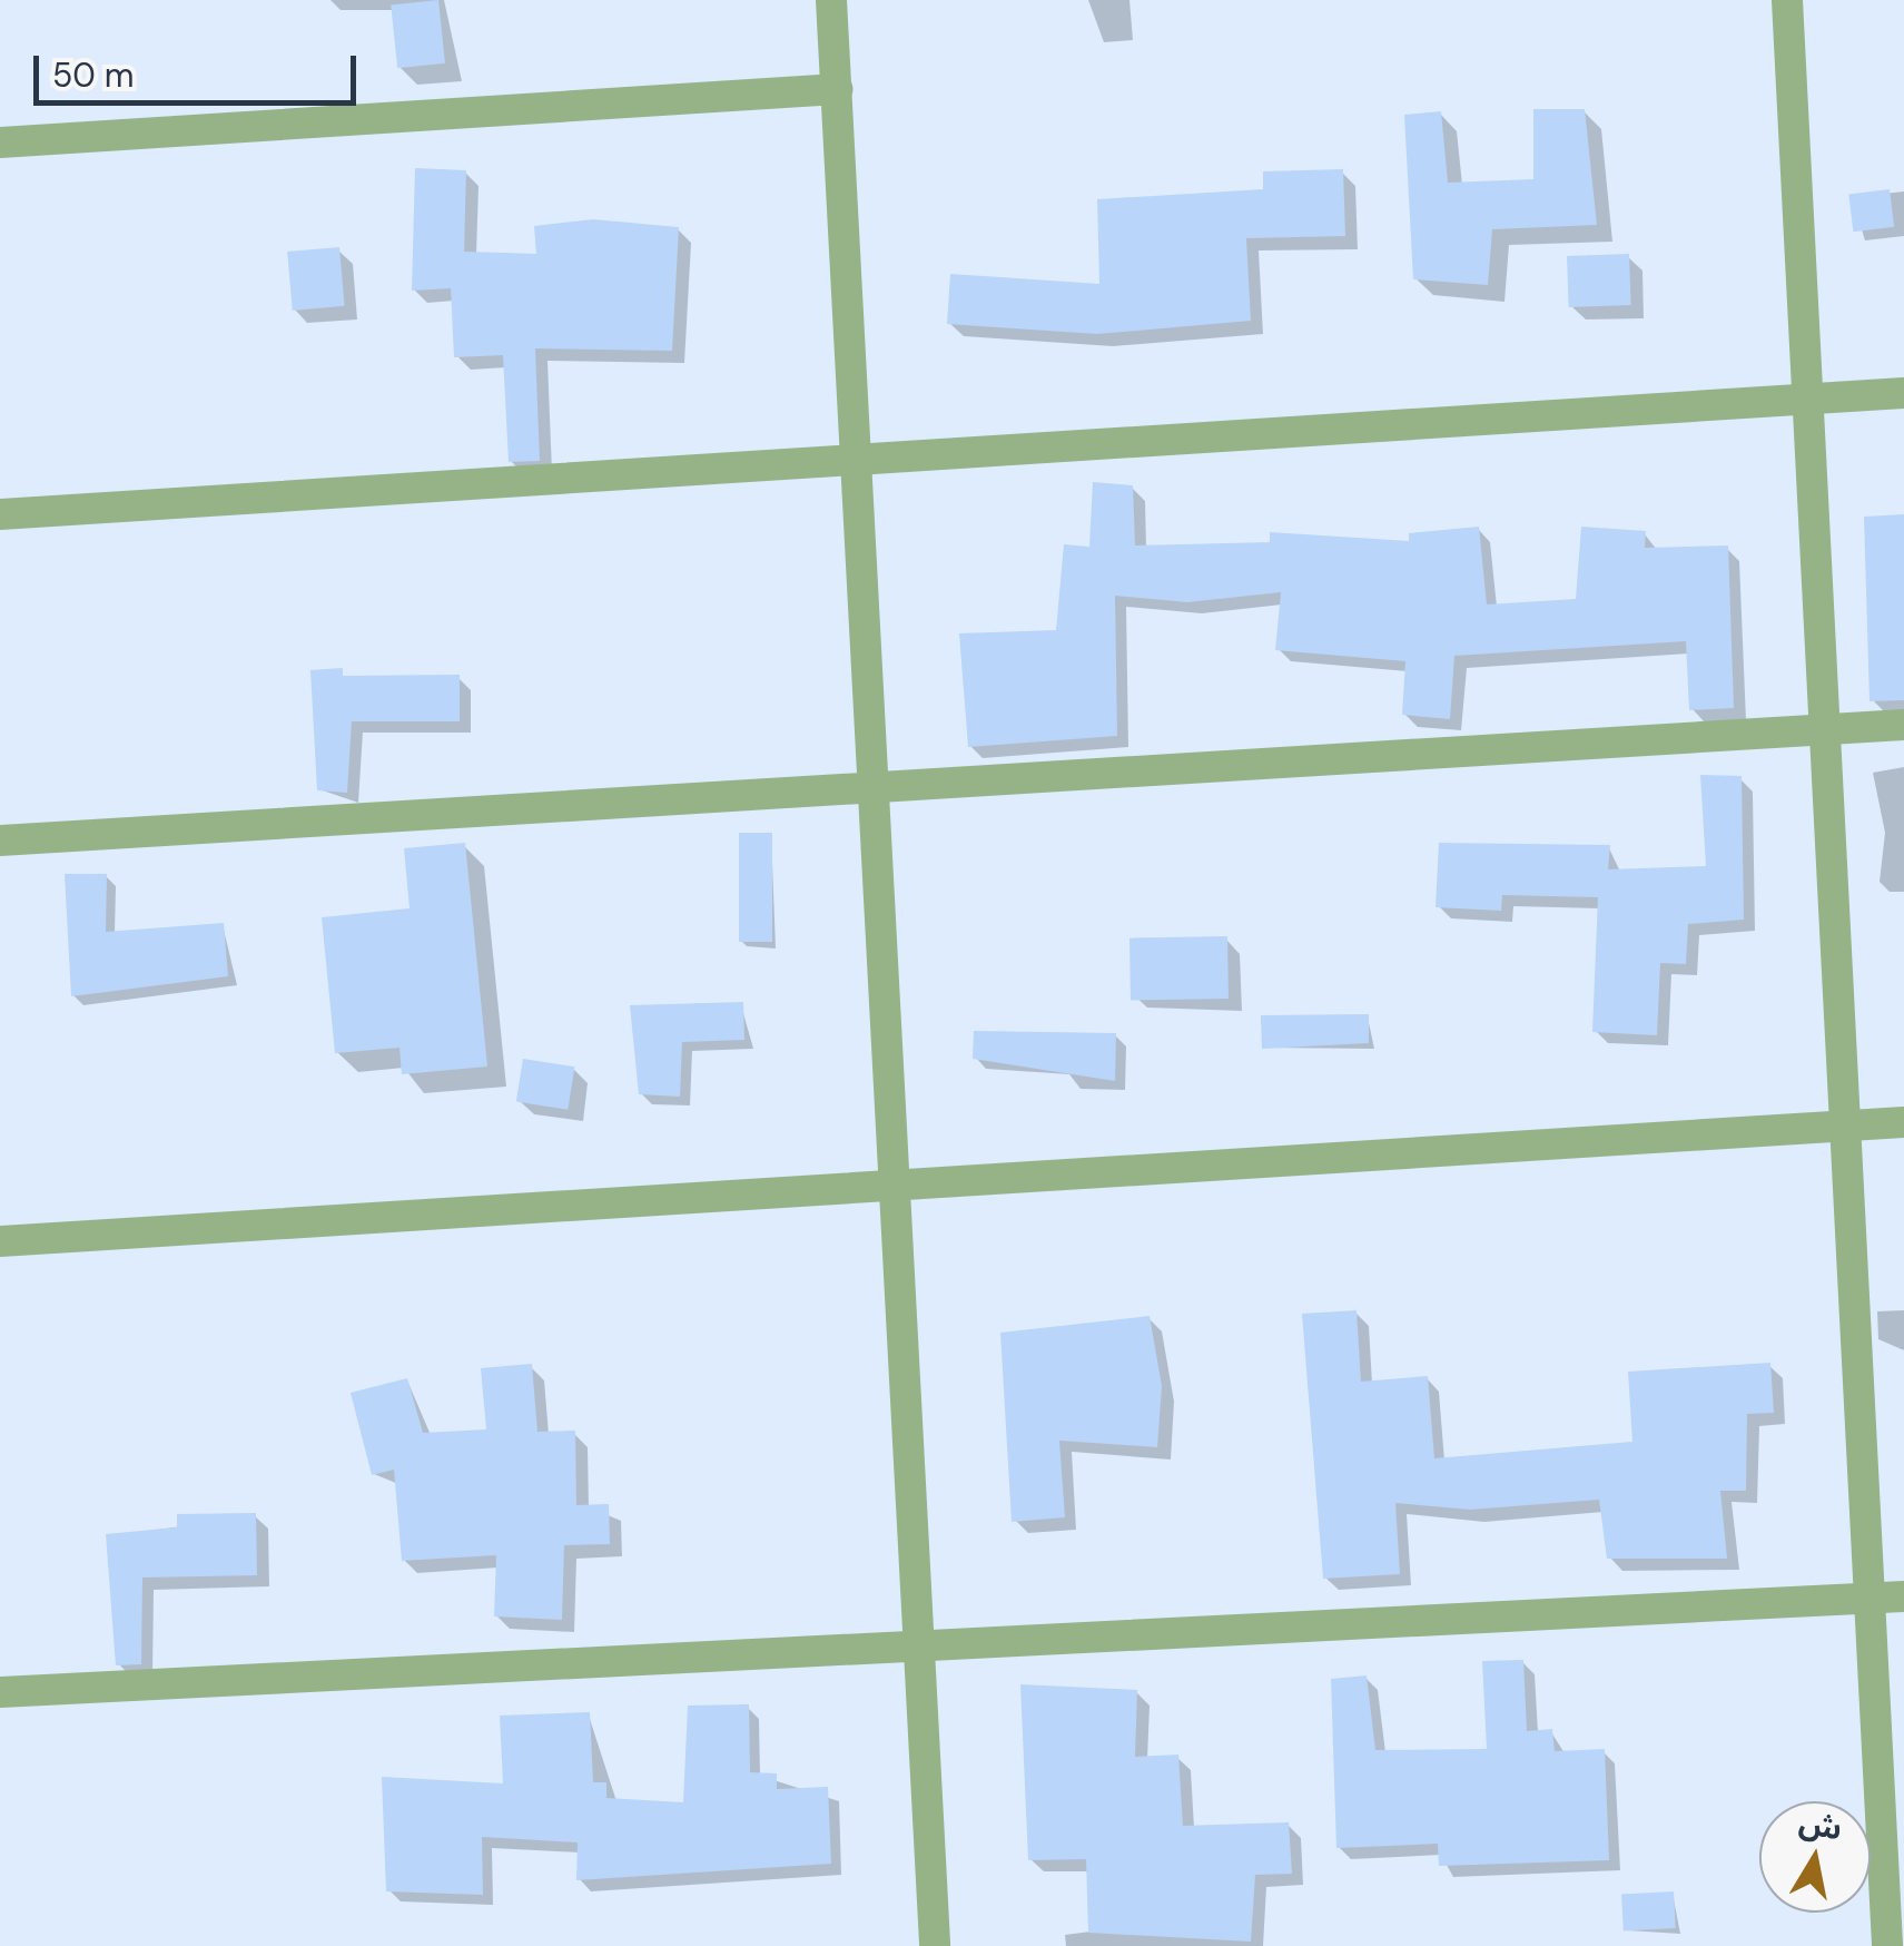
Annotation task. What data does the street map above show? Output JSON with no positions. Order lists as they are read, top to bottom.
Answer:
{
  "scale_bar": "50 m",
  "north": "top"
}
